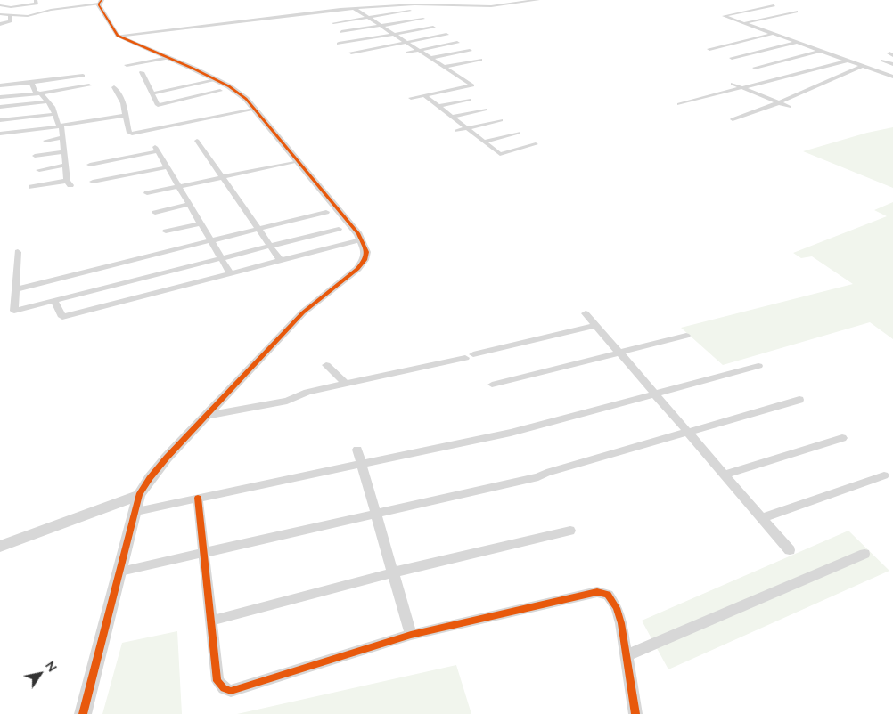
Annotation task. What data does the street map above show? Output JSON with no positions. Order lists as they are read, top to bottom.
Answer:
{
  "north": "top right"
}
